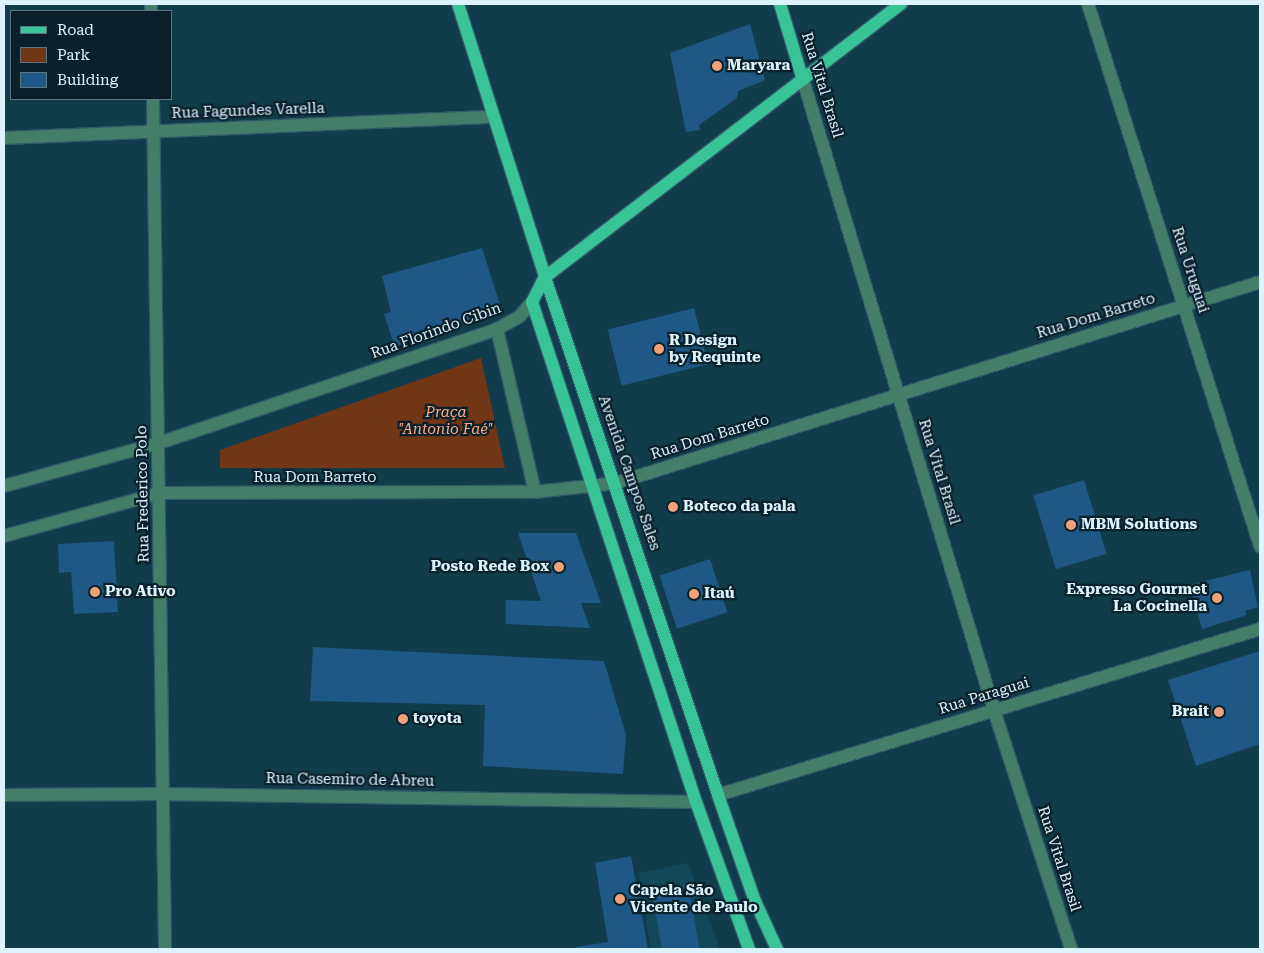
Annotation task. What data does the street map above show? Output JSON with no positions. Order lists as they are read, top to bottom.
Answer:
{
  "streets": {
    "main road": ["Rua Vital Brasil", "Rua Florindo Cibin", "Avenida Campos Sales"],
    "street": [
      "Rua Fagundes Varella",
      "Rua Uruguai",
      "Rua Dom Barreto",
      "Rua Frederico Polo",
      "Rua Paraguai",
      "Rua Casemiro de Abreu"
    ]
  },
  "crossings": [
    ["Rua Vital Brasil", "Rua Dom Barreto"],
    ["Rua Vital Brasil", "Rua Florindo Cibin"],
    ["Rua Vital Brasil", "Rua Paraguai"],
    ["Rua Fagundes Varella", "Avenida Campos Sales"],
    ["Rua Fagundes Varella", "Rua Frederico Polo"],
    ["Rua Uruguai", "Rua Dom Barreto"],
    ["Rua Dom Barreto", "Avenida Campos Sales"],
    ["Rua Dom Barreto", "Rua Frederico Polo"],
    ["Rua Florindo Cibin", "Avenida Campos Sales"],
    ["Rua Florindo Cibin", "Rua Frederico Polo"],
    ["Avenida Campos Sales", "Rua Paraguai"],
    ["Rua Frederico Polo", "Rua Casemiro de Abreu"]
  ],
  "parks": ["Praça \"Antonio Faé\""],
  "places": [
    "Maryara",
    "R Design by Requinte",
    "Boteco da pala",
    "MBM Solutions",
    "Posto Rede Box",
    "Pro Ativo",
    "Itaú",
    "Expresso Gourmet La Cocinella",
    "Brait",
    "toyota",
    "Capela São Vicente de Paulo"
  ],
  "legend": ["Road", "Park", "Building"]
}
